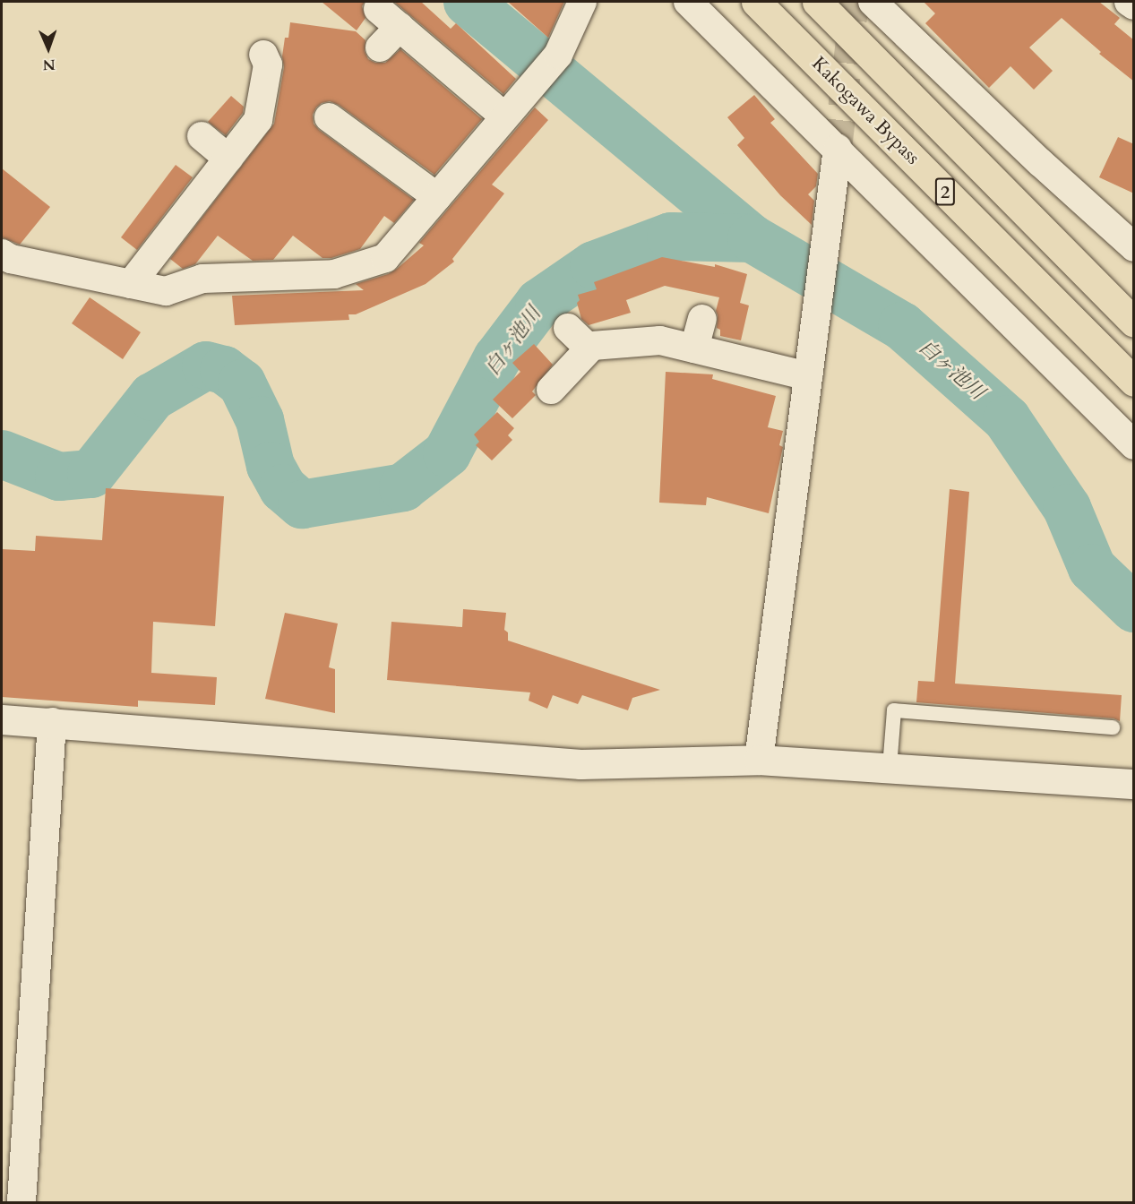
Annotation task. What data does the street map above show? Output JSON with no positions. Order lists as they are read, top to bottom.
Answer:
{
  "streets": {
    "highway": ["Kakogawa Bypass", "2"]
  },
  "water": ["白ヶ池川"],
  "north": "bottom"
}
